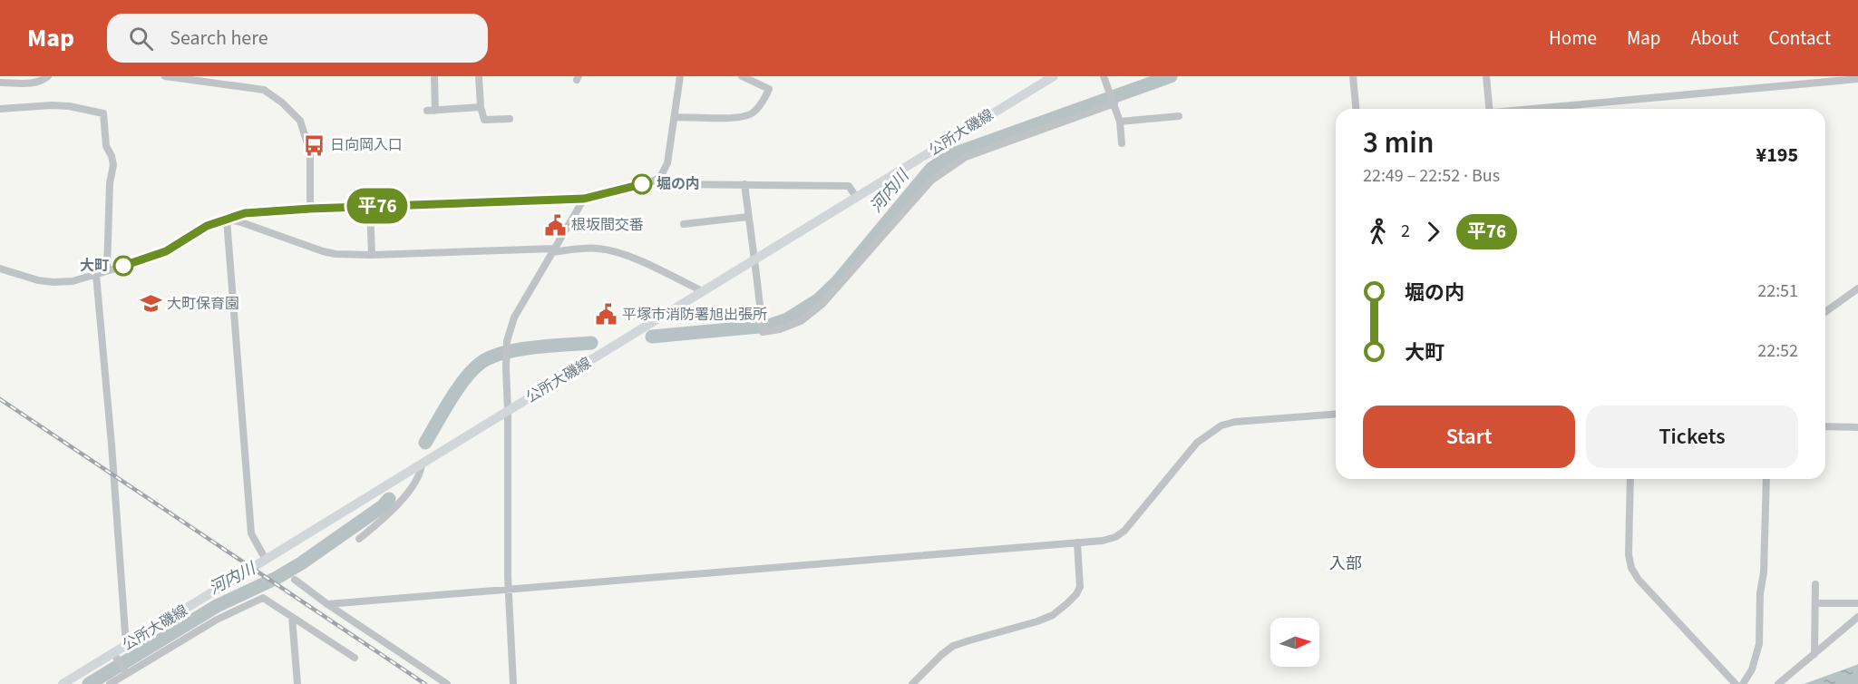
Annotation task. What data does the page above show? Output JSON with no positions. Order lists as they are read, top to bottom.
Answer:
{
  "streets": {
    "main road": ["公所大磯線"]
  },
  "districts": ["入部"],
  "water": ["河内川"],
  "places": {
    "bus stop": ["日向岡入口"],
    "other": ["堀の内", "大町"],
    "public building": ["根坂間交番", "平塚市消防署旭出張所"],
    "school or university": ["大町保育園"]
  },
  "lines": ["bus line 平76"],
  "north": "right",
  "page": {
    "header": "Map",
    "search": "Search here",
    "nav": [
      "Home",
      "Map",
      "About",
      "Contact"
    ],
    "on_map": "平76",
    "heading": ["3 min", "22:49 – 22:52 · Bus", "¥195"],
    "legs": ["2", "平76"],
    "list": [
      {
        "name": "堀の内",
        "value": "22:51"
      },
      {
        "name": "大町",
        "value": "22:52"
      }
    ],
    "buttons": ["Start", "Tickets"]
  }
}
